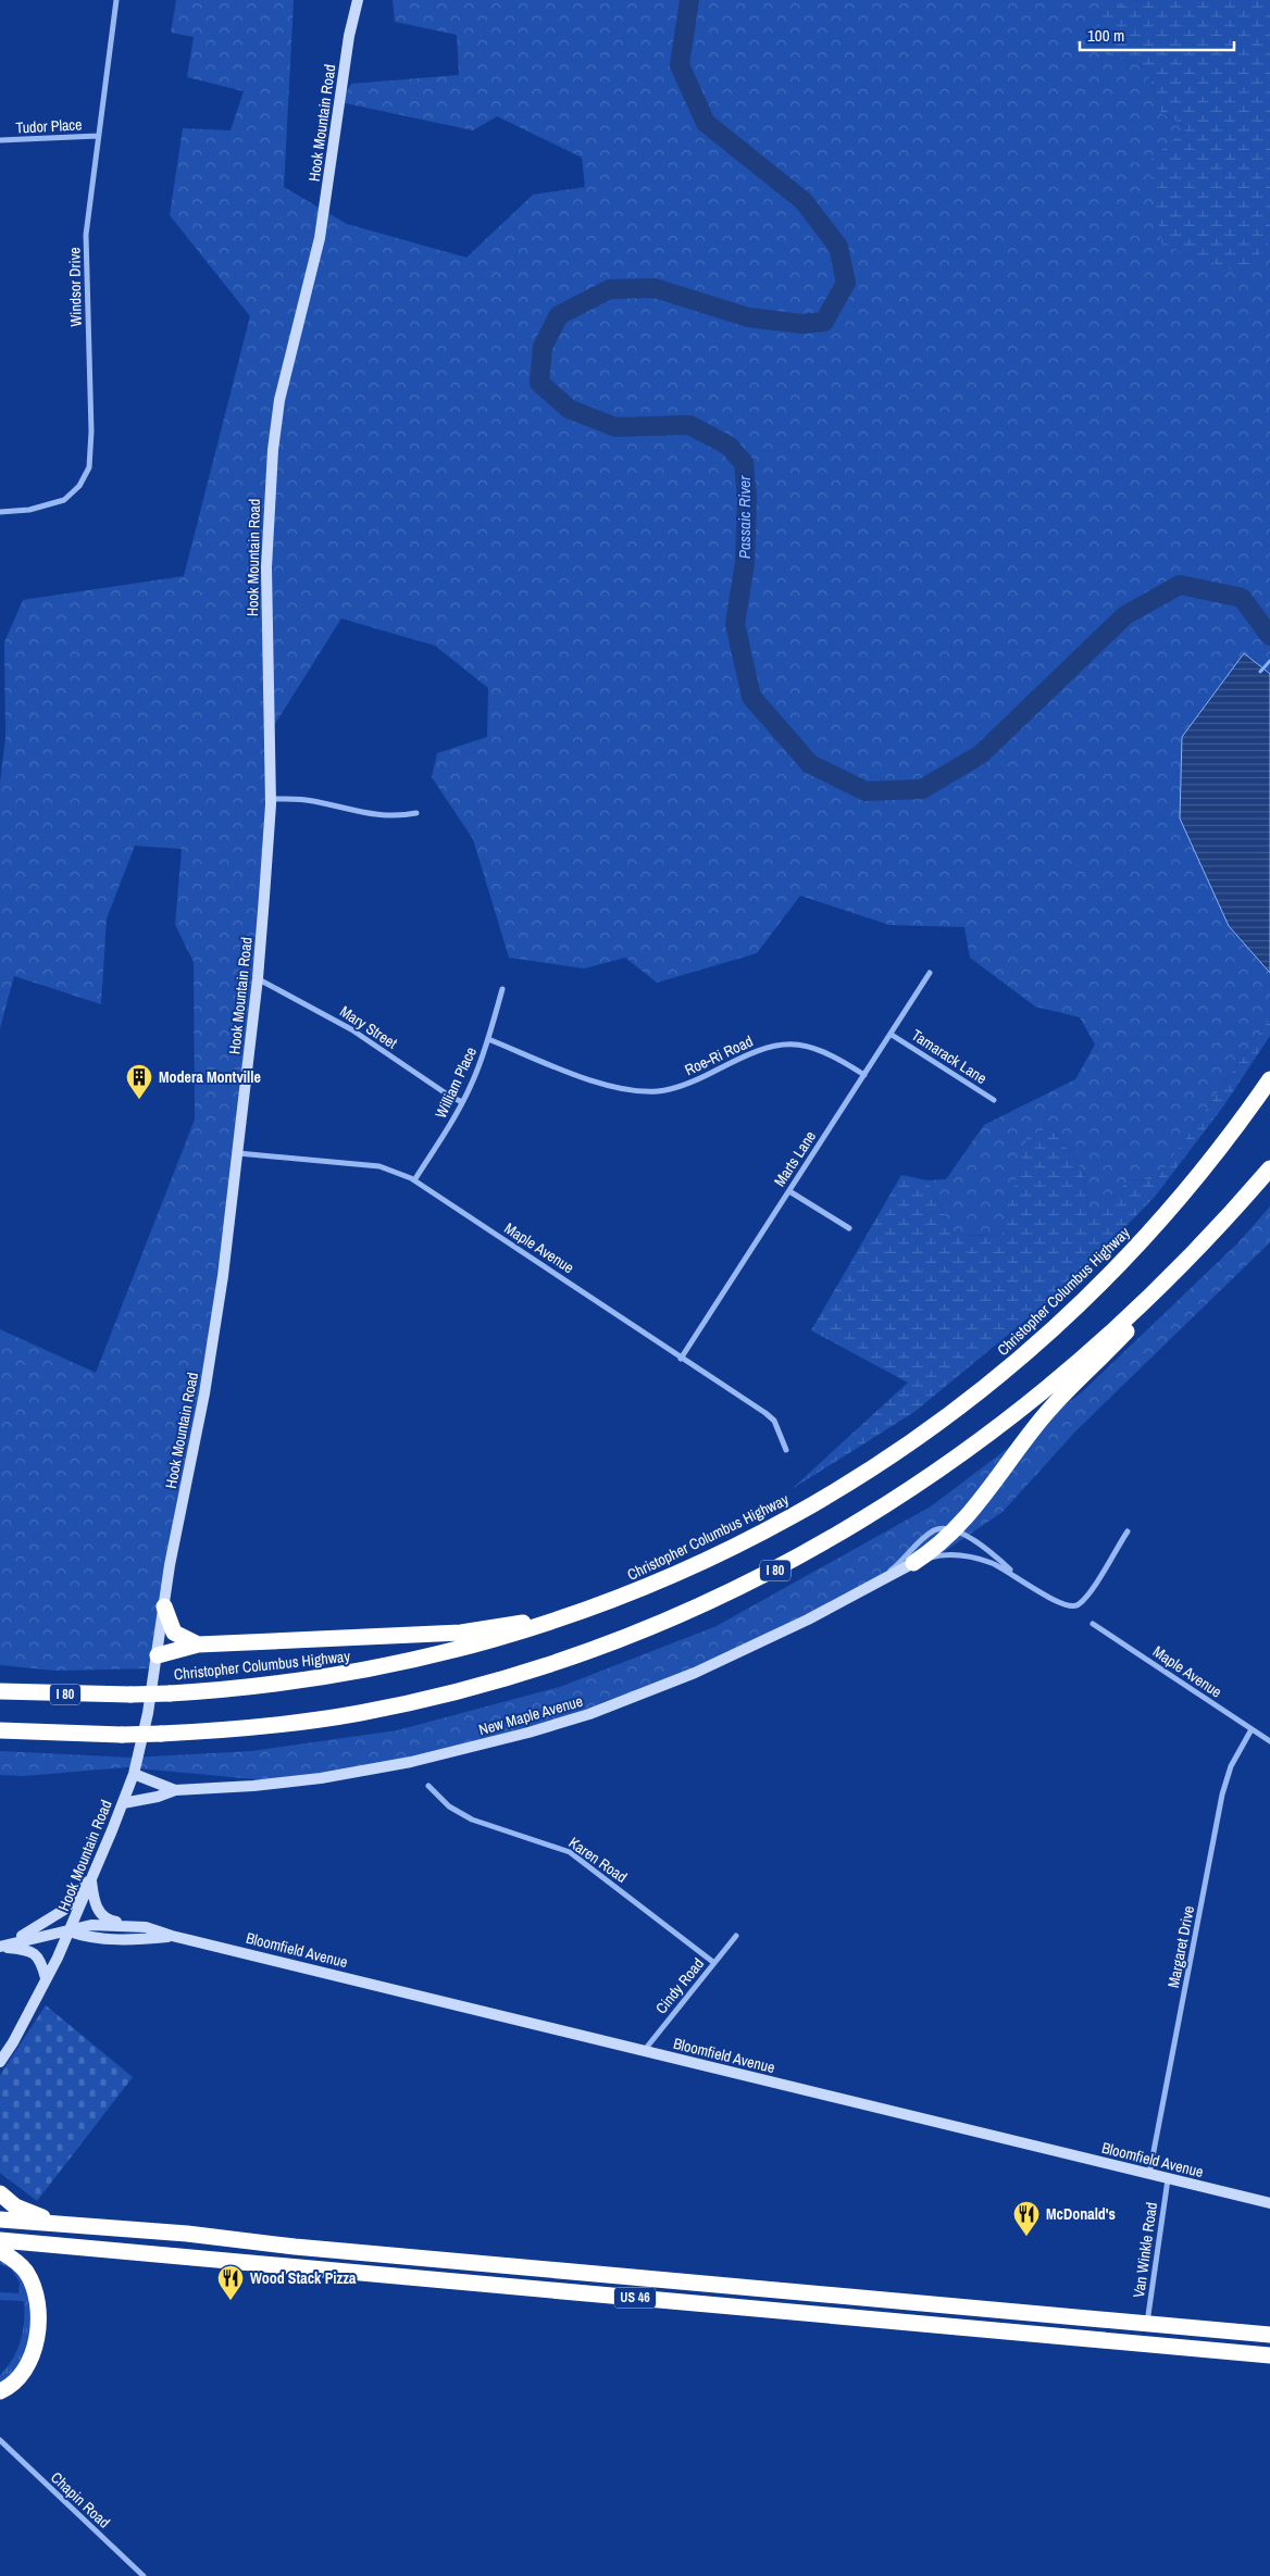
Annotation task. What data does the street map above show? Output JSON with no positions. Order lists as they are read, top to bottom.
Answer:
{
  "streets": {
    "highway": ["Christopher Columbus Highway", "I 80", "US 46"],
    "street": [
      "Hook Mountain Road",
      "Tudor Place",
      "Windsor Drive",
      "Mary Street",
      "Roe-Ri Road",
      "Tamarack Lane",
      "William Place",
      "Marts Lane",
      "Maple Avenue",
      "New Maple Avenue",
      "Karen Road",
      "Margaret Drive",
      "Bloomfield Avenue",
      "Cindy Road",
      "Van Winkle Road",
      "Chapin Road"
    ]
  },
  "crossings": [
    ["Hook Mountain Road", "Mary Street"],
    ["Hook Mountain Road", "Maple Avenue"],
    ["Hook Mountain Road", "New Maple Avenue"],
    ["Hook Mountain Road", "Bloomfield Avenue"],
    ["Tudor Place", "Windsor Drive"],
    ["Mary Street", "William Place"],
    ["Roe-Ri Road", "William Place"],
    ["Roe-Ri Road", "Marts Lane"],
    ["Tamarack Lane", "Marts Lane"],
    ["William Place", "Maple Avenue"],
    ["Marts Lane", "Maple Avenue"],
    ["Maple Avenue", "Margaret Drive"],
    ["Karen Road", "Cindy Road"],
    ["Margaret Drive", "Bloomfield Avenue"],
    ["Bloomfield Avenue", "Cindy Road"],
    ["Bloomfield Avenue", "Van Winkle Road"],
    ["Van Winkle Road", "US 46"]
  ],
  "water": ["Passaic River"],
  "places": {
    "building": ["Modera Montville"],
    "restaurant": ["McDonald's", "Wood Stack Pizza"]
  },
  "scale_bar": "100 m"
}
